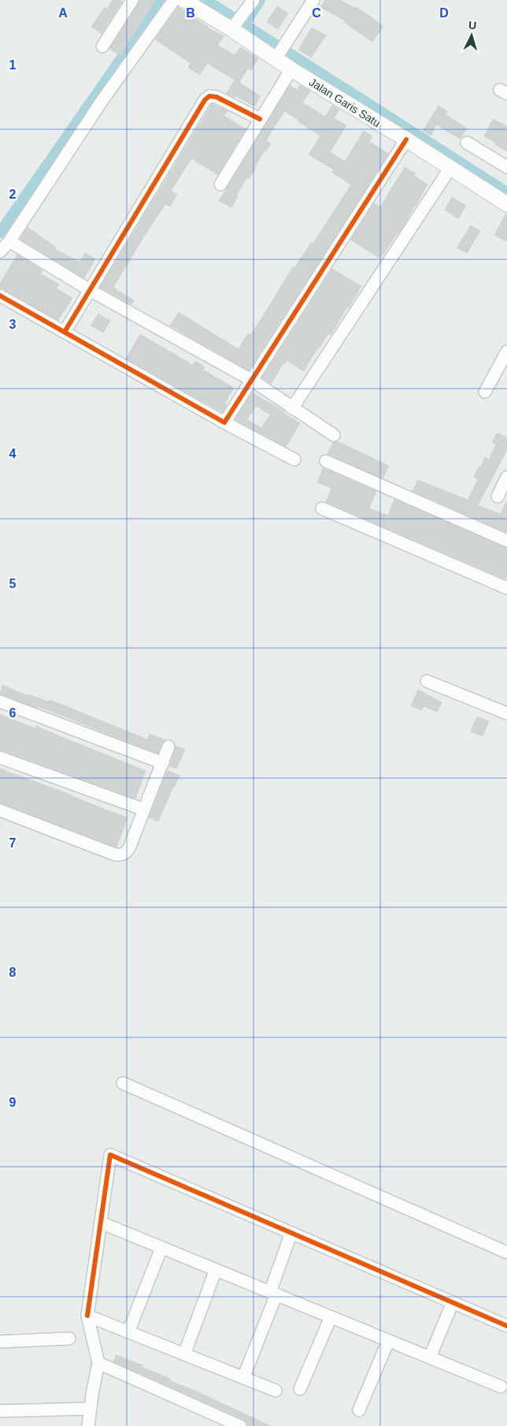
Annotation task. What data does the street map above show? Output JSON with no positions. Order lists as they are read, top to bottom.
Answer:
{
  "streets": {
    "street": ["Jalan Garis Satu"]
  },
  "north": "top",
  "grid": {
    "columns": [
      "A",
      "B",
      "C",
      "D"
    ],
    "rows": [
      "1",
      "2",
      "3",
      "4",
      "5",
      "6",
      "7",
      "8",
      "9"
    ]
  }
}
